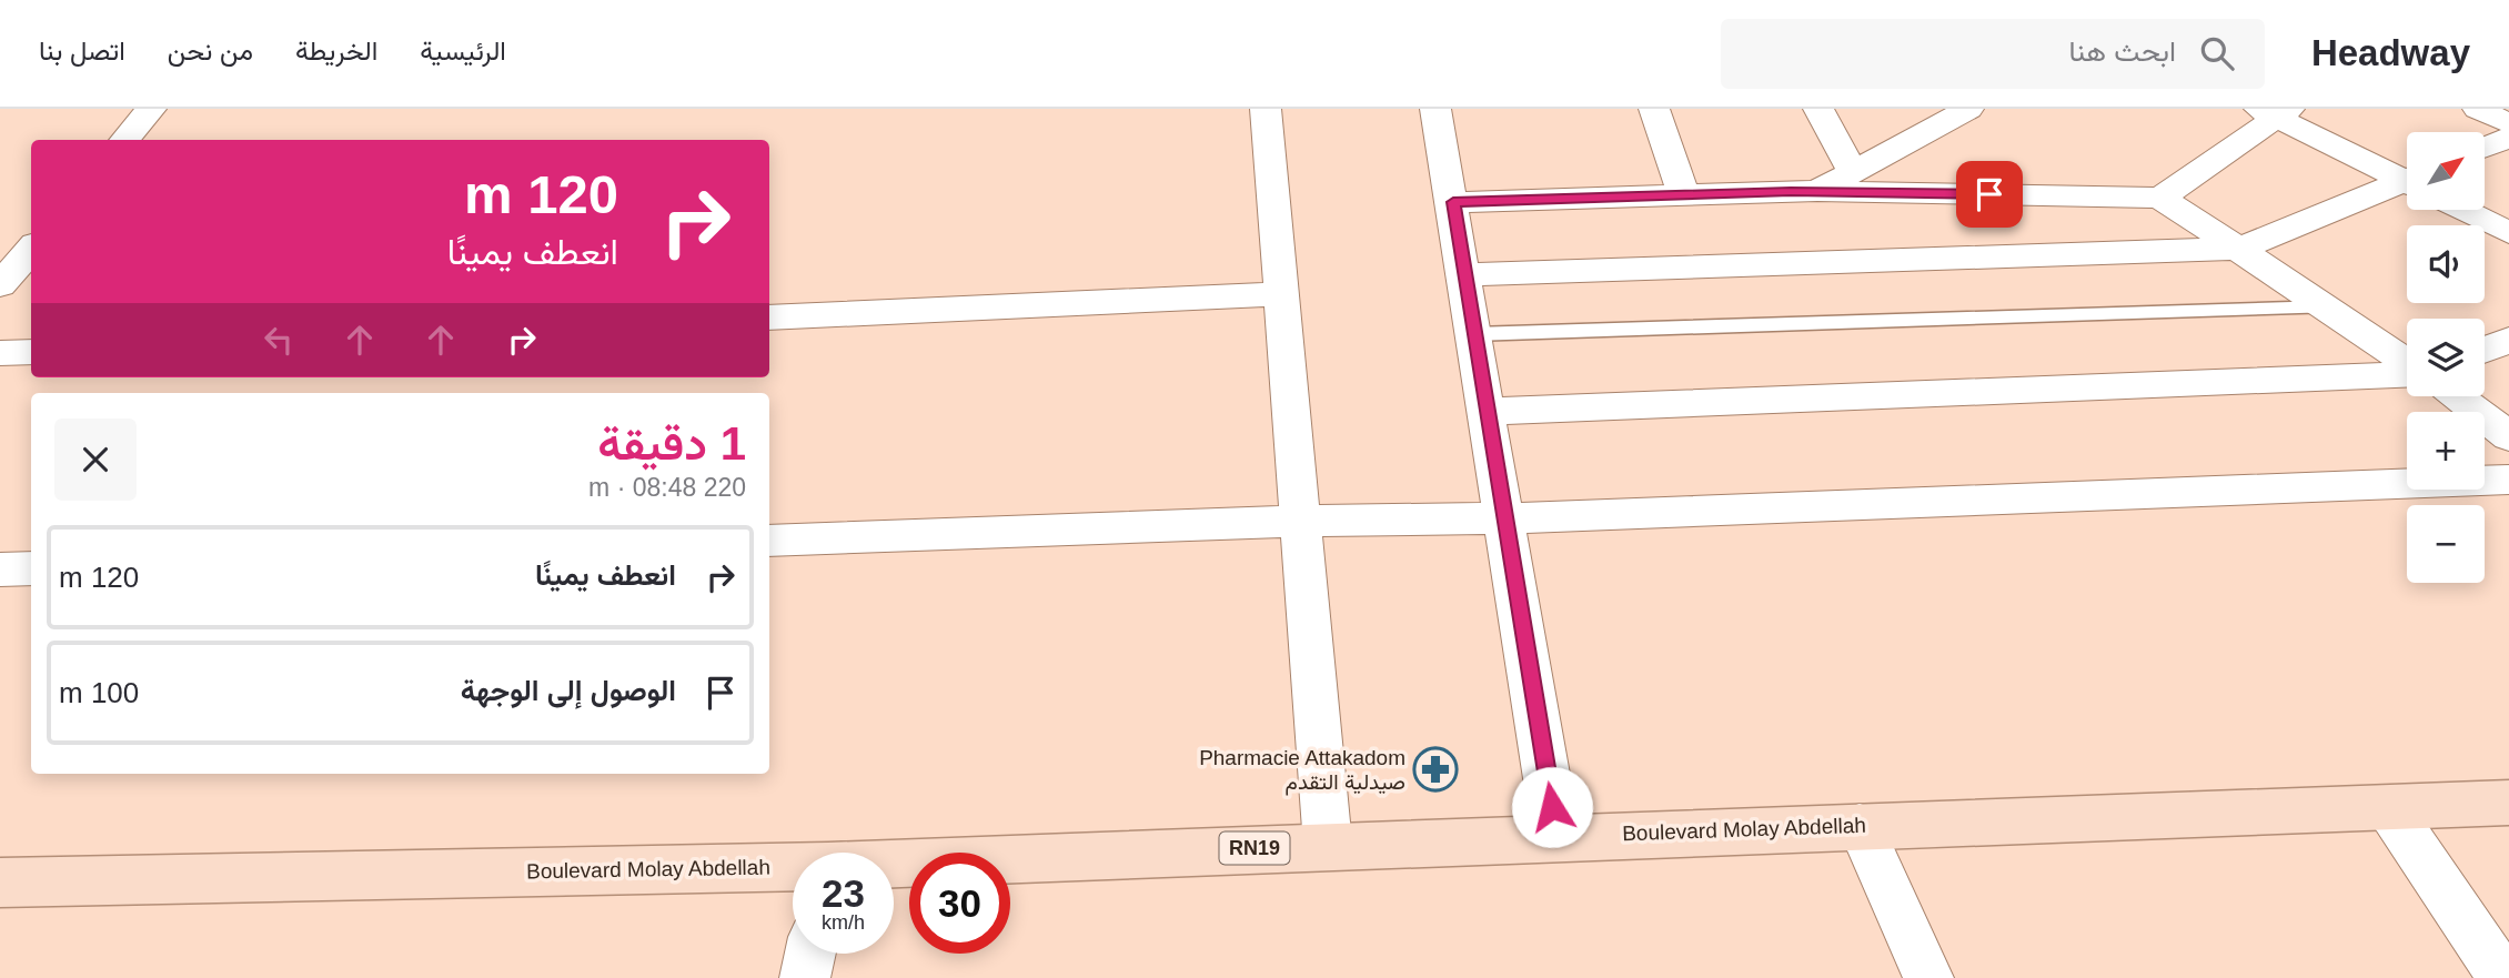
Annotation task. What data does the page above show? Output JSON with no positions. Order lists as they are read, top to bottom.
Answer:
{
  "streets": {
    "main road": ["Boulevard Molay Abdellah", "RN19"]
  },
  "places": {
    "pharmacy": ["Pharmacie Attakadom صيدلية التقدم"]
  },
  "north": "top right",
  "page": {
    "header": "Headway",
    "search": "ابحث هنا",
    "nav": [
      "الرئيسية",
      "الخريطة",
      "من نحن",
      "اتصل بنا"
    ],
    "map_buttons": ["+", "−"],
    "turn": ["120 m", "انعطف يمينًا"],
    "heading": ["1 دقيقة", "220 m · 08:48"],
    "list": [
      {
        "name": "انعطف يمينًا",
        "value": "120 m"
      },
      {
        "name": "الوصول إلى الوجهة",
        "value": "100 m"
      }
    ],
    "speed": "23 km/h",
    "limit": "30"
  }
}
